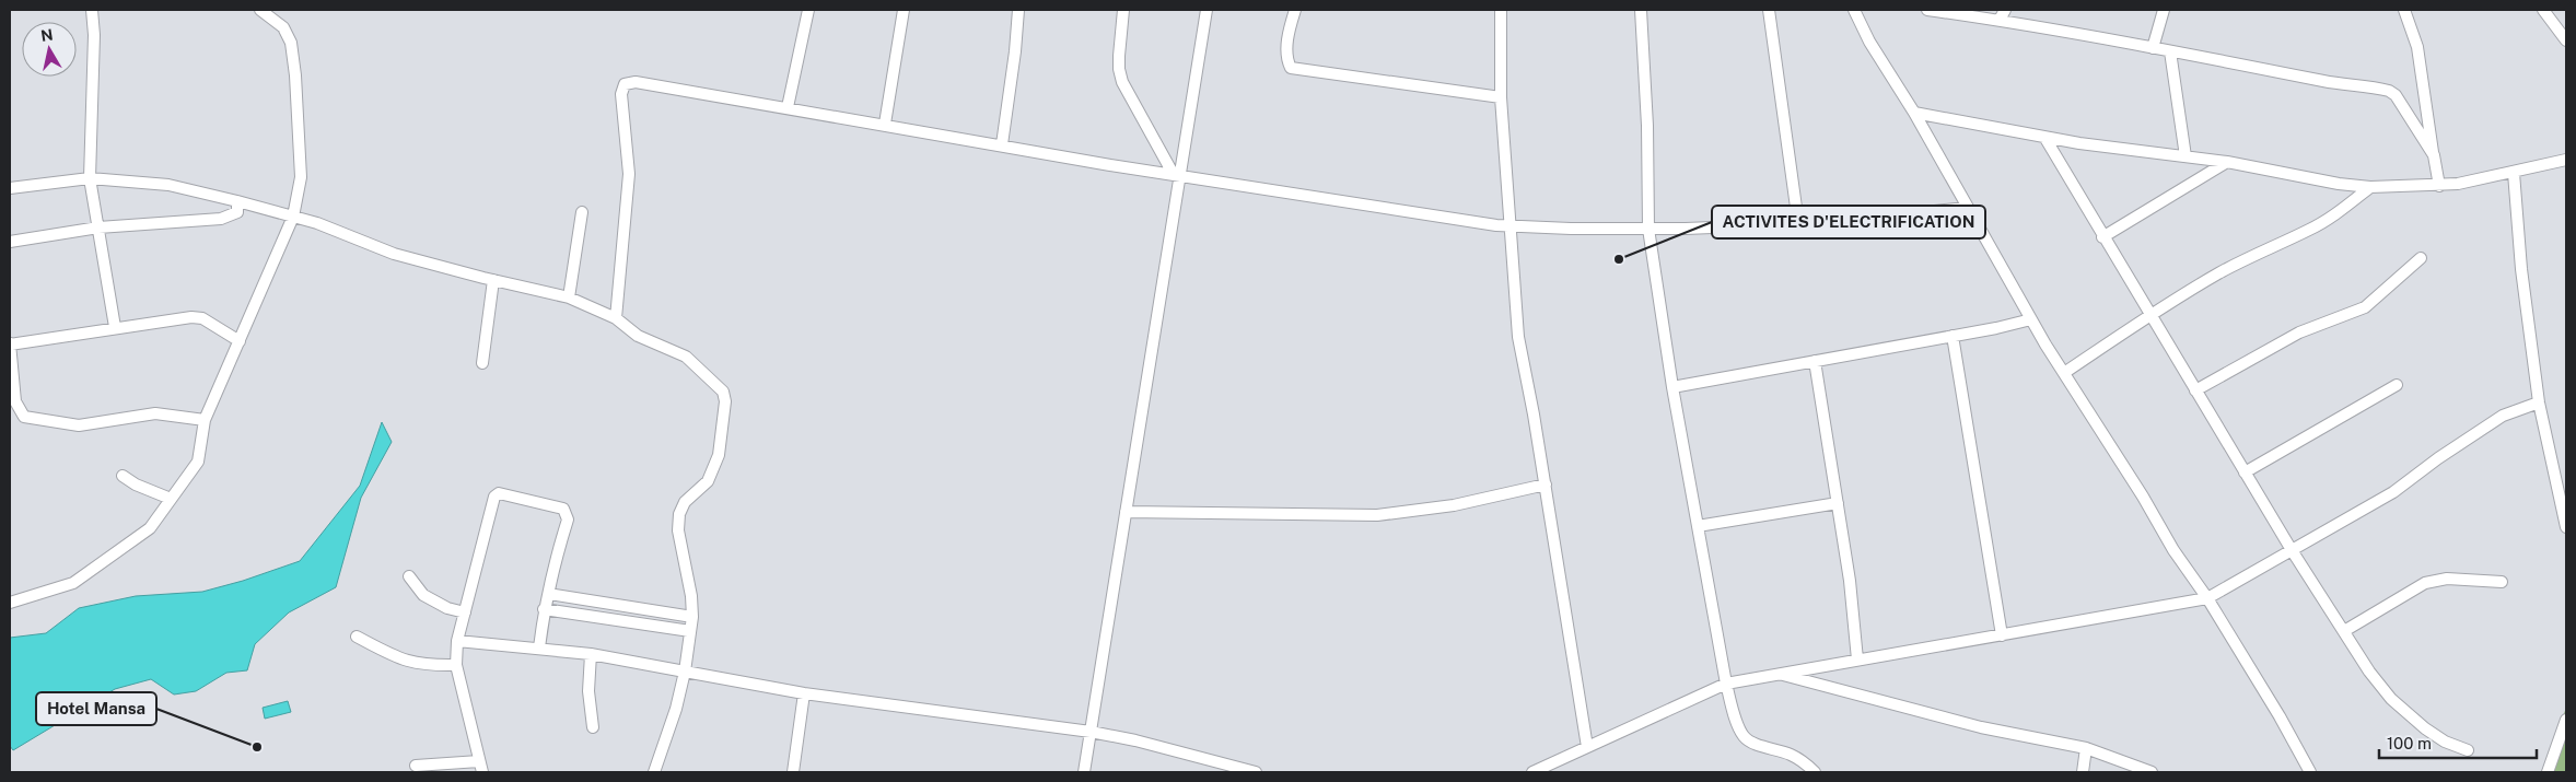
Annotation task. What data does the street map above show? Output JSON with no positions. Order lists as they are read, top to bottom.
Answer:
{
  "places": ["ACTIVITES D'ELECTRIFICATION", "Hotel Mansa"],
  "scale_bar": "100 m",
  "north": "top"
}
